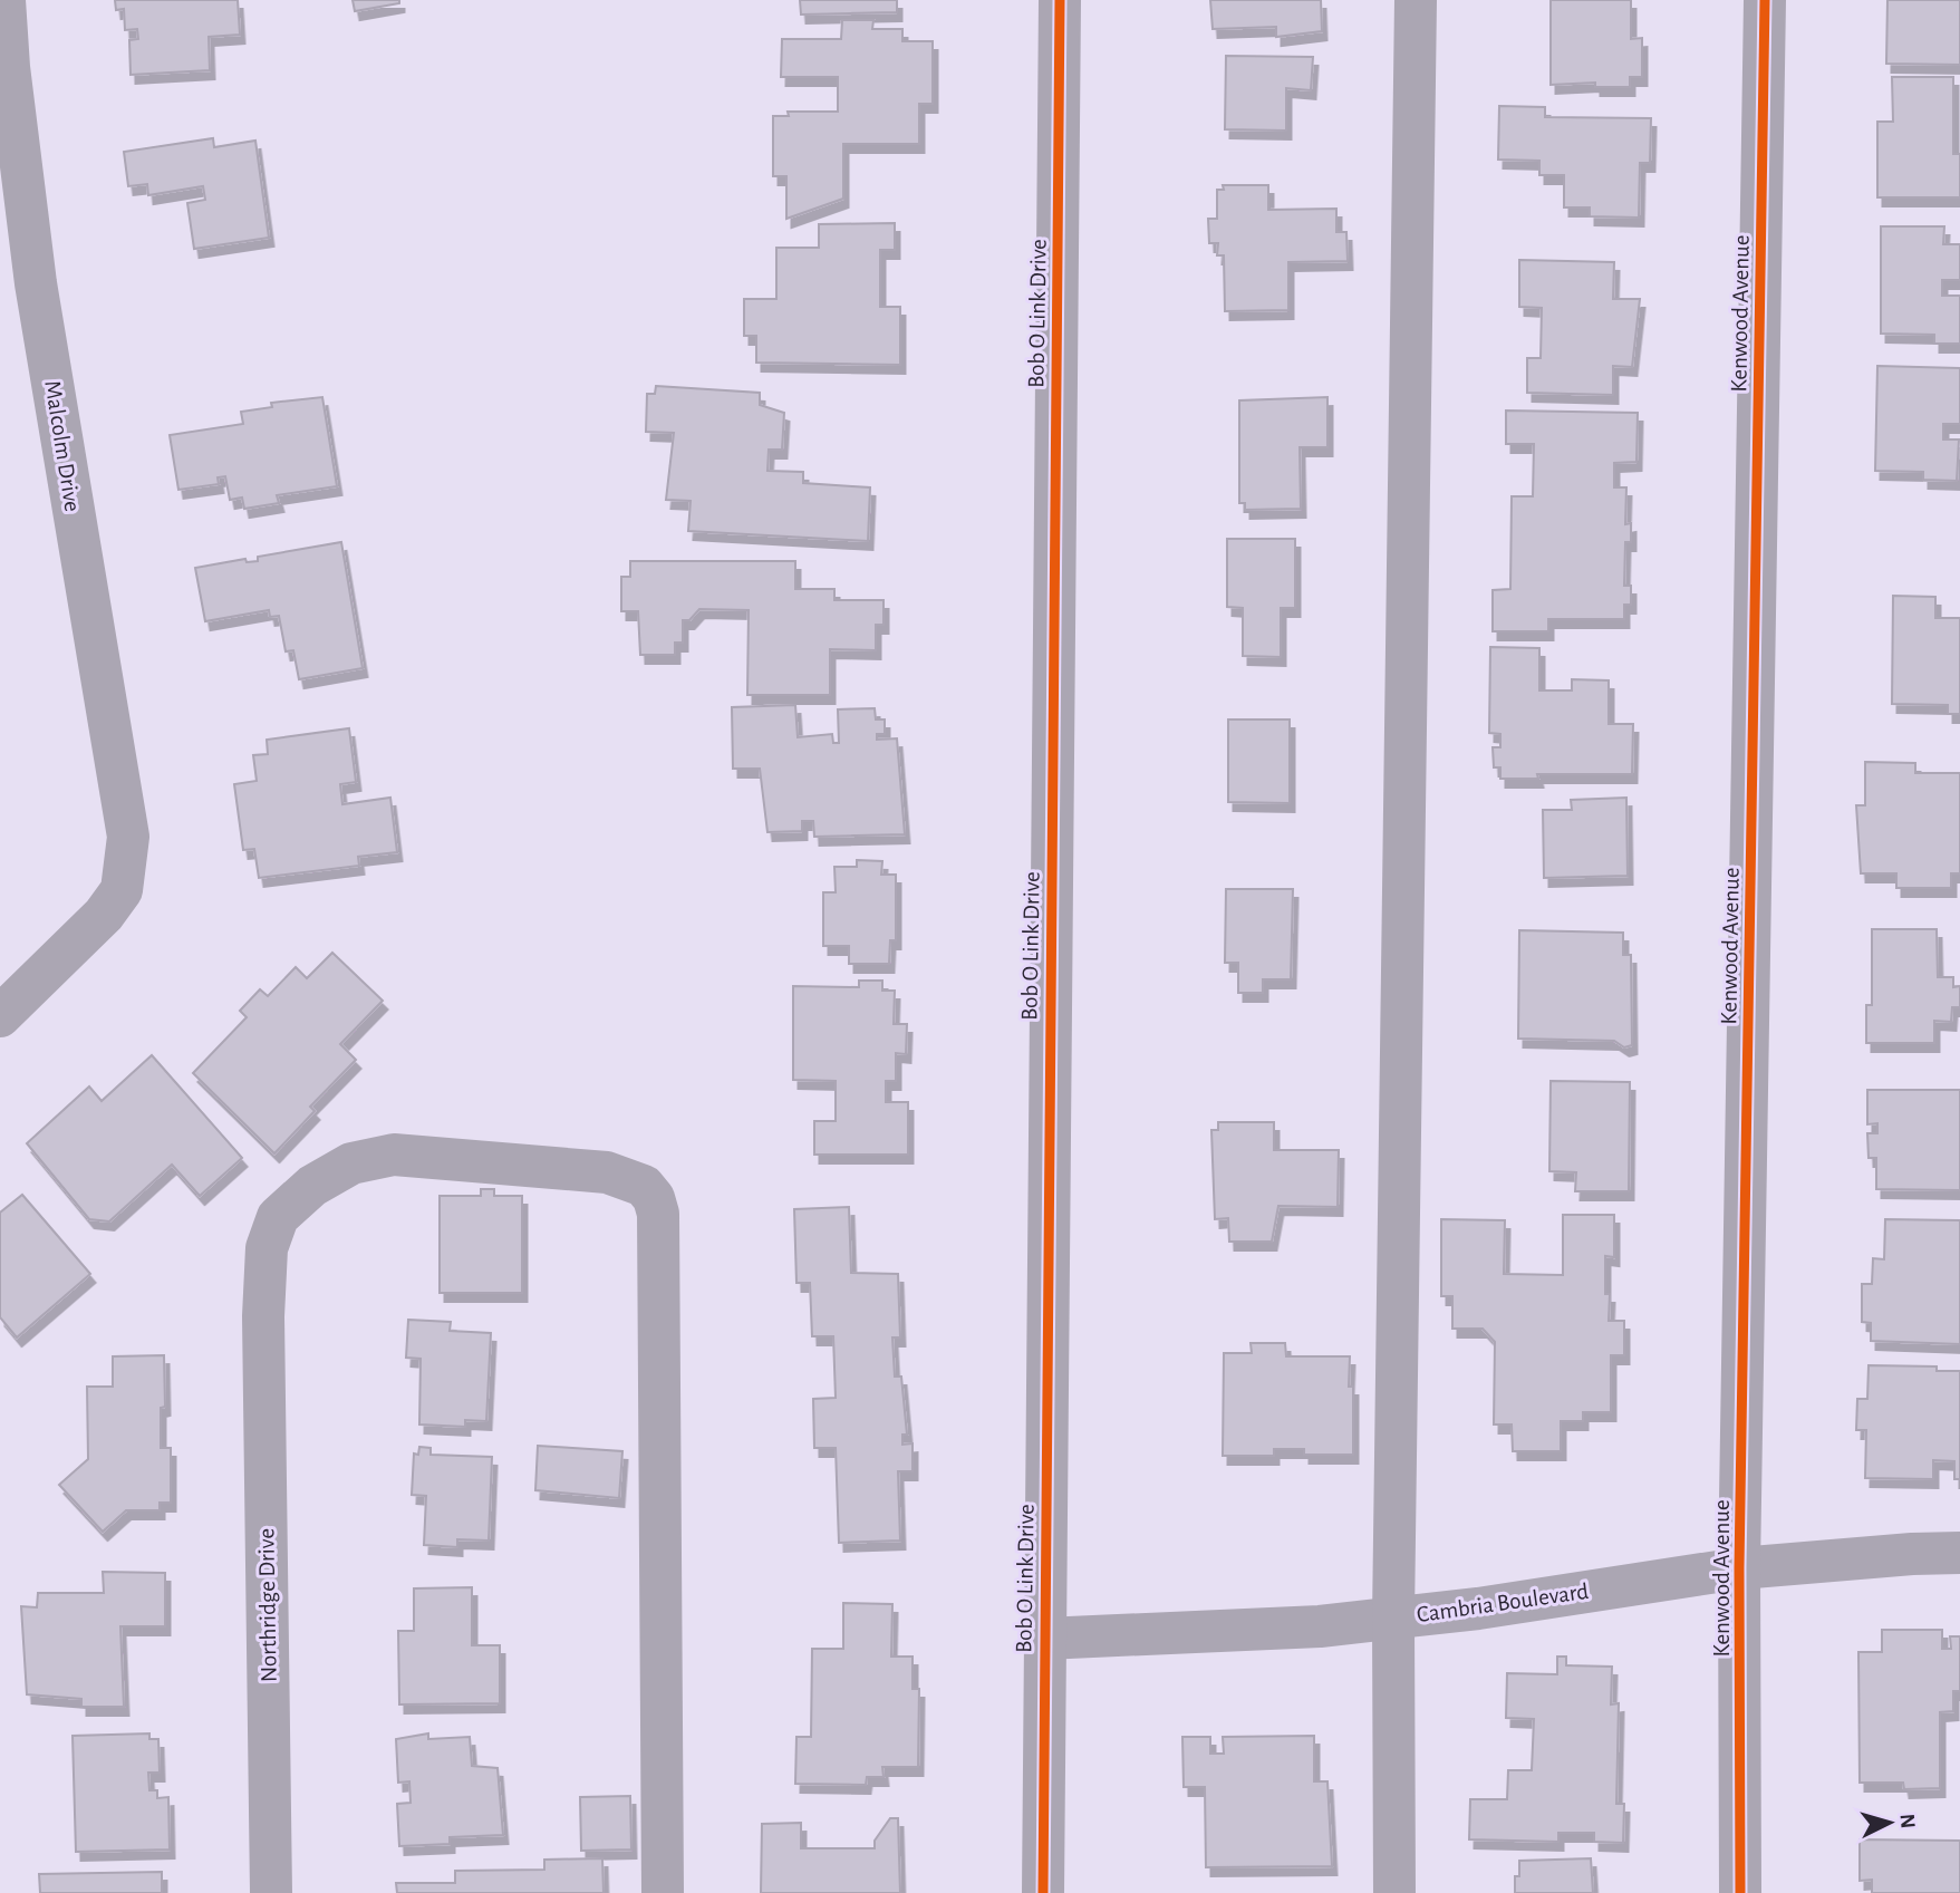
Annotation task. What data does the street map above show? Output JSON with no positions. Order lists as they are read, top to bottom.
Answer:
{
  "streets": {
    "street": [
      "Bob O Link Drive",
      "Kenwood Avenue",
      "Malcolm Drive",
      "Cambria Boulevard",
      "Northridge Drive"
    ]
  },
  "crossings": [
    ["Bob O Link Drive", "Cambria Boulevard"],
    ["Kenwood Avenue", "Cambria Boulevard"]
  ],
  "north": "right"
}
